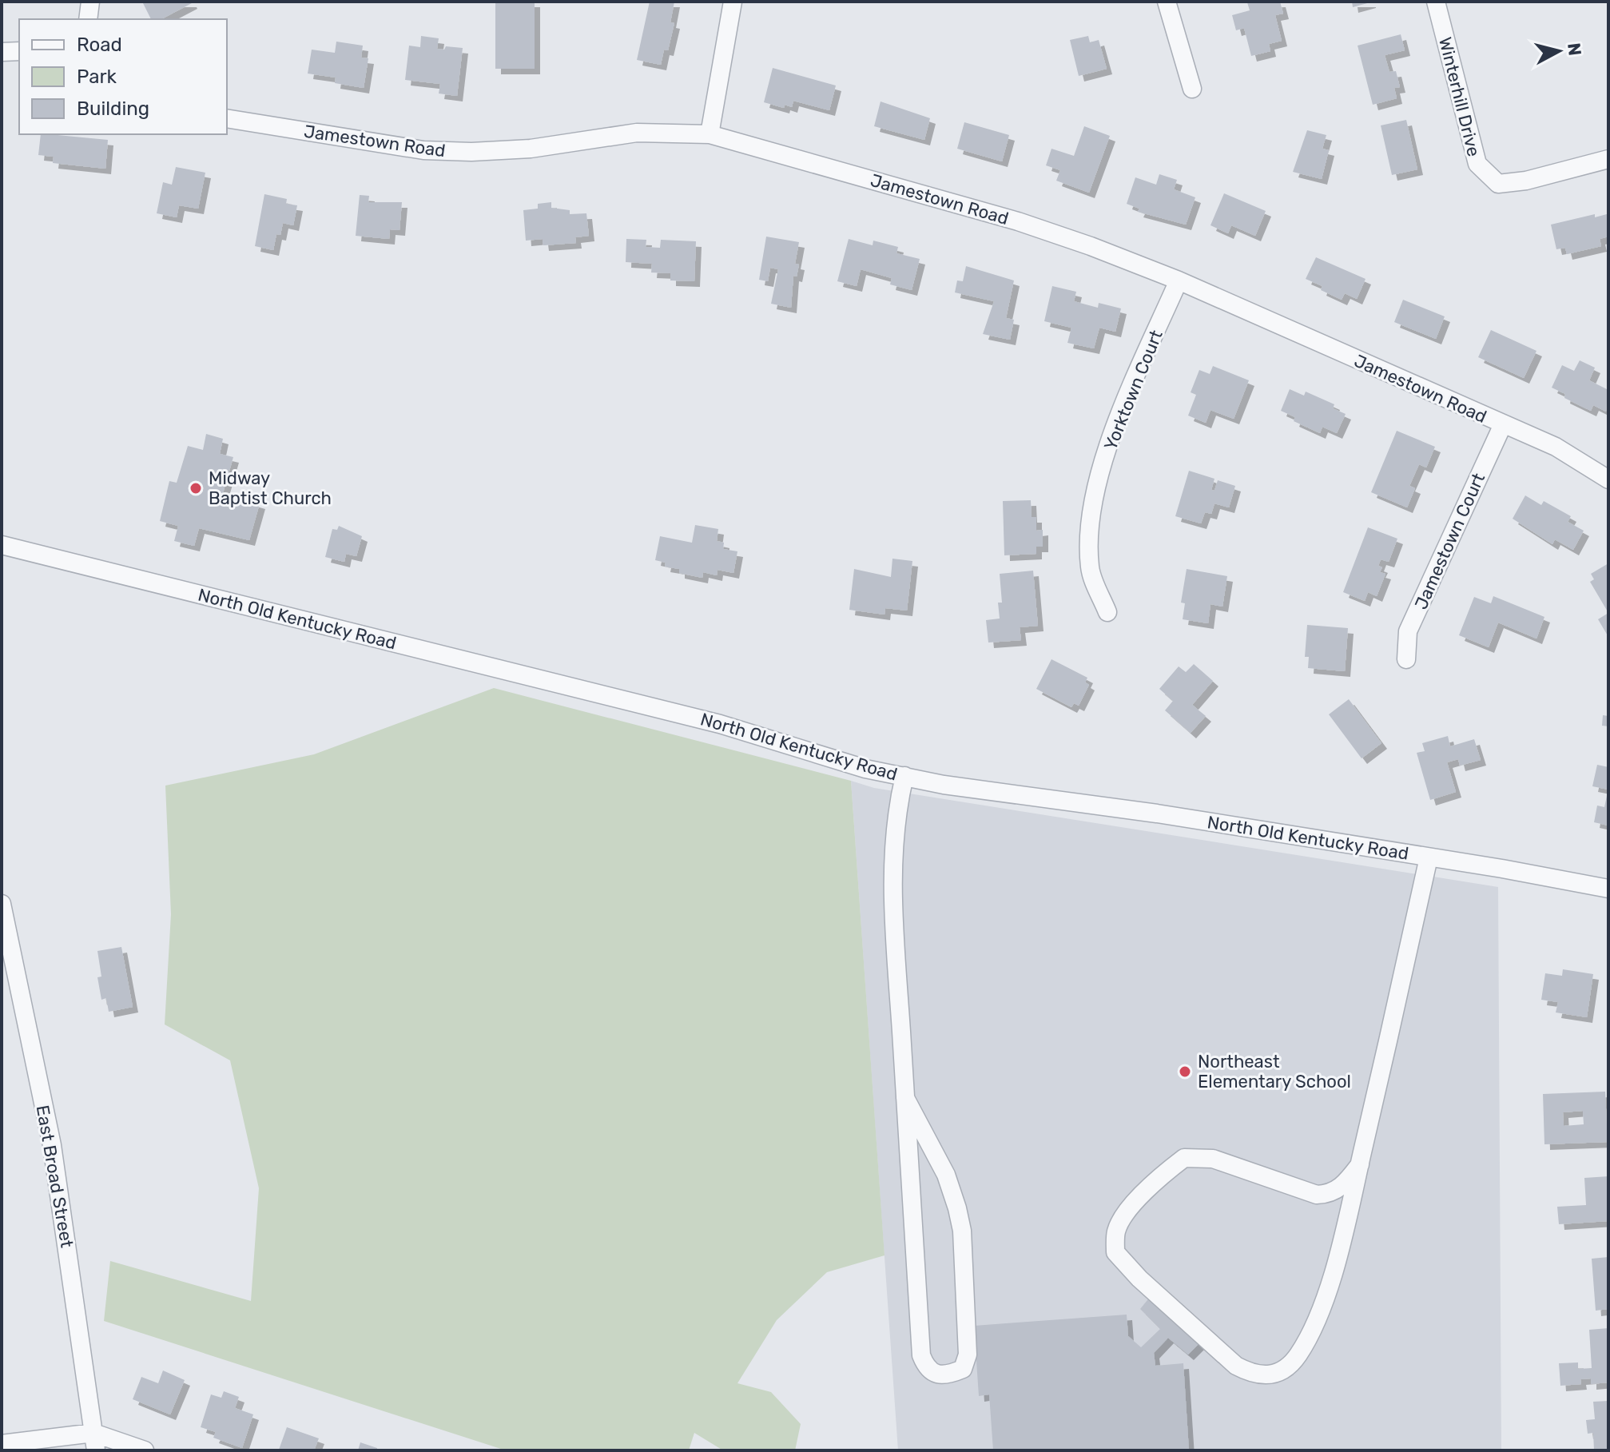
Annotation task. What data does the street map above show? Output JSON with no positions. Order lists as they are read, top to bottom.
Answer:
{
  "streets": {
    "street": [
      "Winterhill Drive",
      "Jamestown Road",
      "Yorktown Court",
      "Jamestown Court",
      "North Old Kentucky Road",
      "East Broad Street"
    ]
  },
  "crossings": [
    ["Jamestown Road", "Yorktown Court"],
    ["Jamestown Road", "Jamestown Court"]
  ],
  "places": ["Midway Baptist Church", "Northeast Elementary School"],
  "legend": ["Road", "Park", "Building"],
  "north": "right"
}
